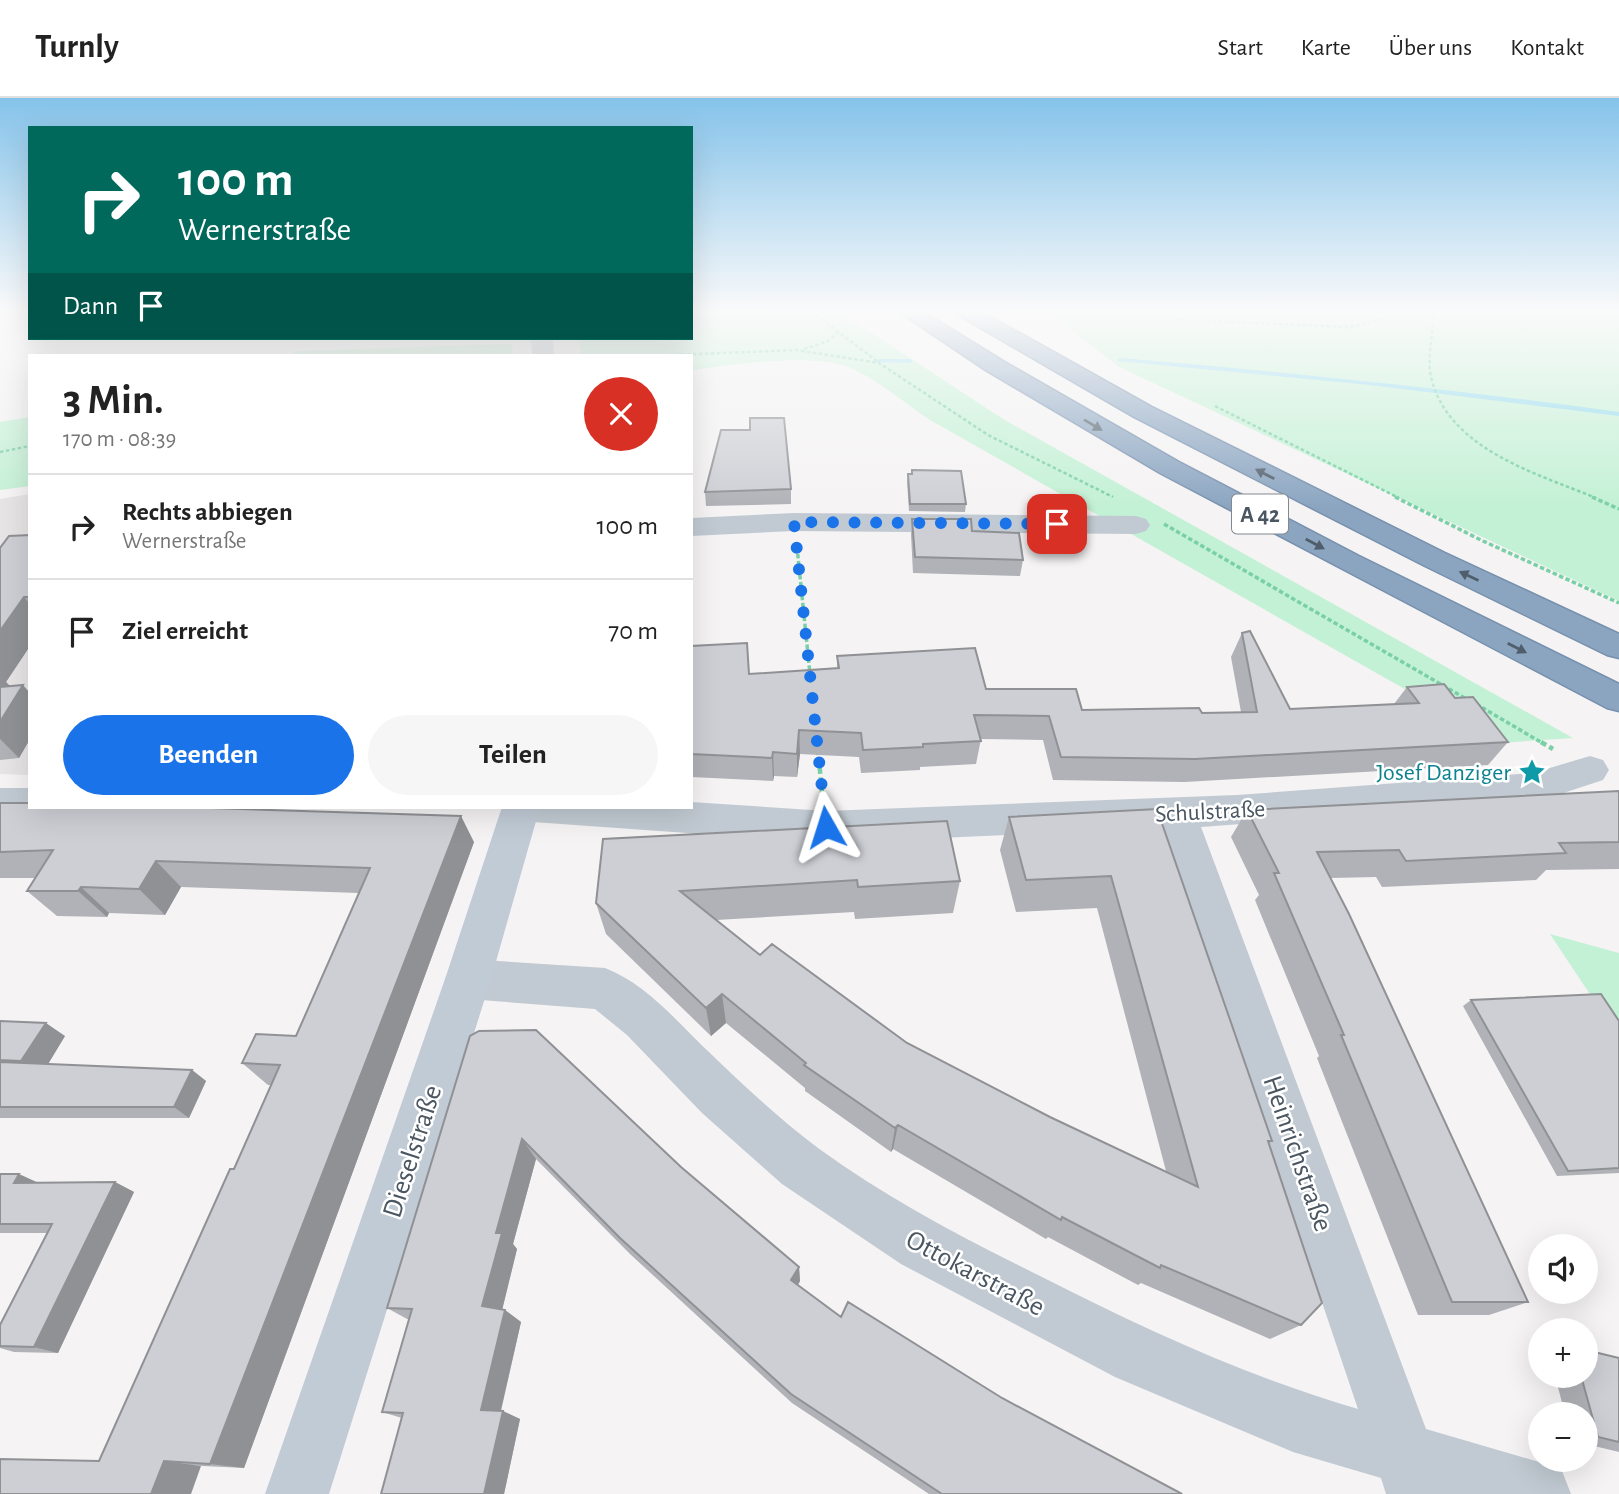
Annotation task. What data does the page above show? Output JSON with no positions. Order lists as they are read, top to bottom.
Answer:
{
  "streets": {
    "highway": ["A 42"],
    "street": [
      "Schulstraße",
      "Dieselstraße",
      "Heinrichstraße",
      "Ottokarstraße"
    ]
  },
  "crossings": [
    ["Schulstraße", "Heinrichstraße"],
    ["Dieselstraße", "Ottokarstraße"],
    ["Heinrichstraße", "Ottokarstraße"]
  ],
  "places": {
    "place": ["Josef Danziger"]
  },
  "page": {
    "header": "Turnly",
    "nav": [
      "Start",
      "Karte",
      "Über uns",
      "Kontakt"
    ],
    "turn": ["100 m", "Wernerstraße"],
    "then": "Dann",
    "heading": ["3 Min.", "170 m · 08:39"],
    "list": [
      {
        "name": "Rechts abbiegen",
        "note": "Wernerstraße",
        "value": "100 m"
      },
      {
        "name": "Ziel erreicht",
        "value": "70 m"
      }
    ],
    "buttons": ["Beenden", "Teilen"],
    "map_buttons": ["+", "−"]
  }
}
